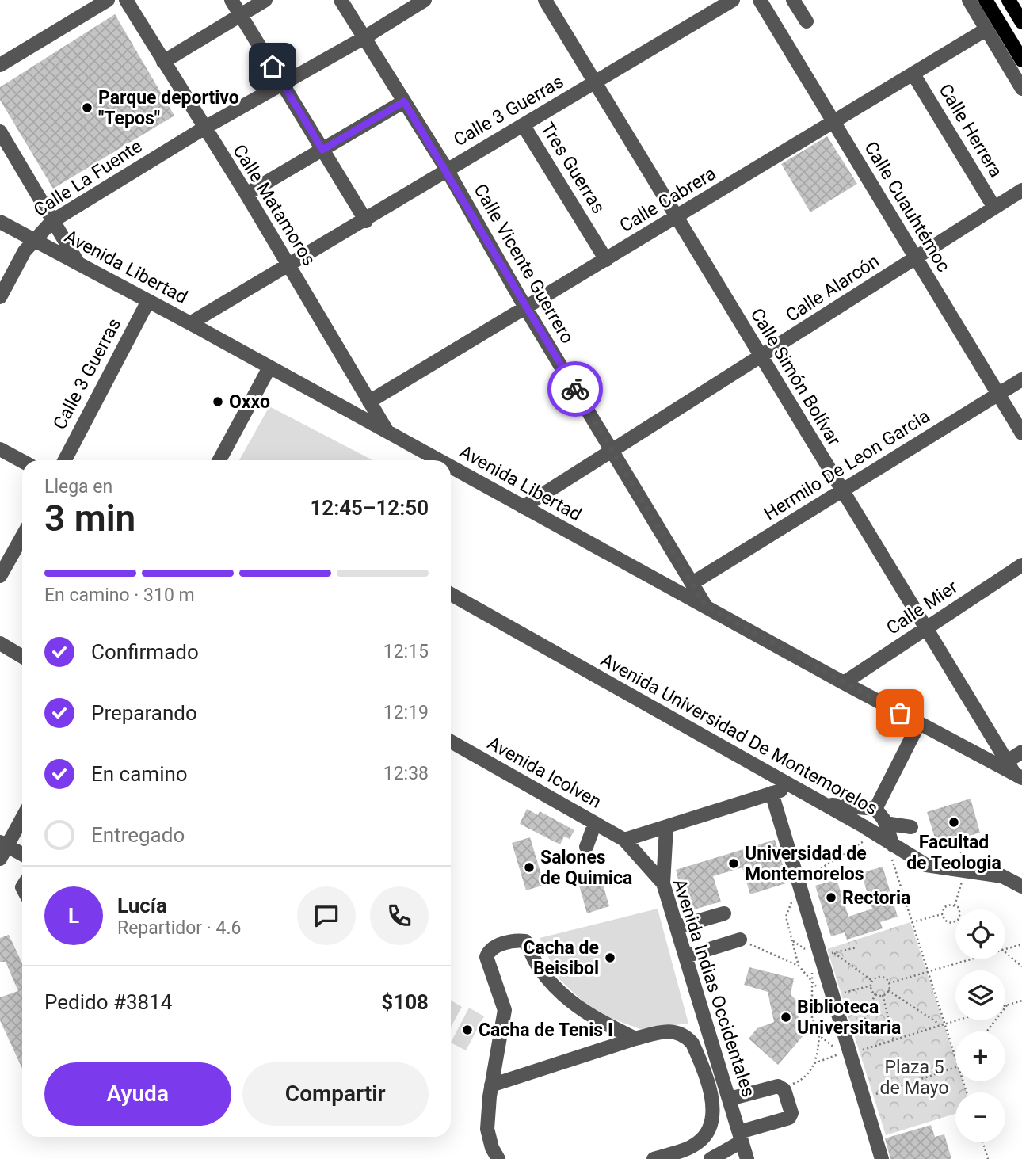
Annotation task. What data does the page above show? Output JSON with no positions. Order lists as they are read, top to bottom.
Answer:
{
  "streets": {
    "street": [
      "Calle 3 Guerras",
      "Calle Herrera",
      "Tres Guerras",
      "Calle La Fuente",
      "Calle Cabrera",
      "Calle Matamoros",
      "Calle Cuauhtémoc",
      "Calle Vicente Guerrero",
      "Avenida Libertad",
      "Calle Alarcón",
      "Calle Simón Bolívar",
      "Hermilo De Leon Garcia",
      "Calle Mier",
      "Avenida Universidad De Montemorelos",
      "Avenida Icolven",
      "Avenida Indias Occidentales"
    ]
  },
  "crossings": [
    ["Calle 3 Guerras", "Tres Guerras"],
    ["Calle 3 Guerras", "Calle Matamoros"],
    ["Calle 3 Guerras", "Calle Vicente Guerrero"],
    ["Calle 3 Guerras", "Avenida Libertad"],
    ["Calle 3 Guerras", "Calle Simón Bolívar"],
    ["Calle Herrera", "Calle Cabrera"],
    ["Calle Herrera", "Calle Alarcón"],
    ["Tres Guerras", "Calle Cabrera"],
    ["Calle La Fuente", "Calle Matamoros"],
    ["Calle La Fuente", "Calle Vicente Guerrero"],
    ["Calle La Fuente", "Avenida Libertad"],
    ["Calle Cabrera", "Calle Matamoros"],
    ["Calle Cabrera", "Calle Cuauhtémoc"],
    ["Calle Cabrera", "Calle Vicente Guerrero"],
    ["Calle Cabrera", "Calle Simón Bolívar"],
    ["Calle Matamoros", "Avenida Libertad"],
    ["Calle Cuauhtémoc", "Calle Alarcón"],
    ["Calle Cuauhtémoc", "Hermilo De Leon Garcia"],
    ["Calle Vicente Guerrero", "Avenida Libertad"],
    ["Calle Vicente Guerrero", "Calle Alarcón"],
    ["Calle Vicente Guerrero", "Hermilo De Leon Garcia"],
    ["Avenida Libertad", "Calle Alarcón"],
    ["Avenida Libertad", "Calle Simón Bolívar"],
    ["Avenida Libertad", "Calle Mier"],
    ["Calle Alarcón", "Calle Simón Bolívar"],
    ["Calle Simón Bolívar", "Hermilo De Leon Garcia"],
    ["Calle Simón Bolívar", "Calle Mier"],
    ["Avenida Icolven", "Avenida Indias Occidentales"]
  ],
  "parks": ["Plaza 5 de Mayo"],
  "places": [
    "Parque deportivo \"Tepos\"",
    "Oxxo",
    "Facultad de Teologia",
    "Universidad de Montemorelos",
    "Salones de Quimica",
    "Rectoria",
    "Cacha de Beisibol",
    "Biblioteca Universitaria",
    "Cacha de Tenis I"
  ],
  "page": {
    "heading": ["3 min", "Llega en", "12:45–12:50"],
    "panel": [
      "Lucía",
      "Repartidor · 4.6",
      "Pedido #3814",
      "$108"
    ],
    "bar": "En camino · 310 m",
    "list": [
      ["Confirmado", "12:15"],
      ["Preparando", "12:19"],
      ["En camino", "12:38"],
      "Entregado"
    ],
    "round": "L",
    "map_buttons": ["+", "−"],
    "buttons": ["Ayuda", "Compartir"]
  }
}
